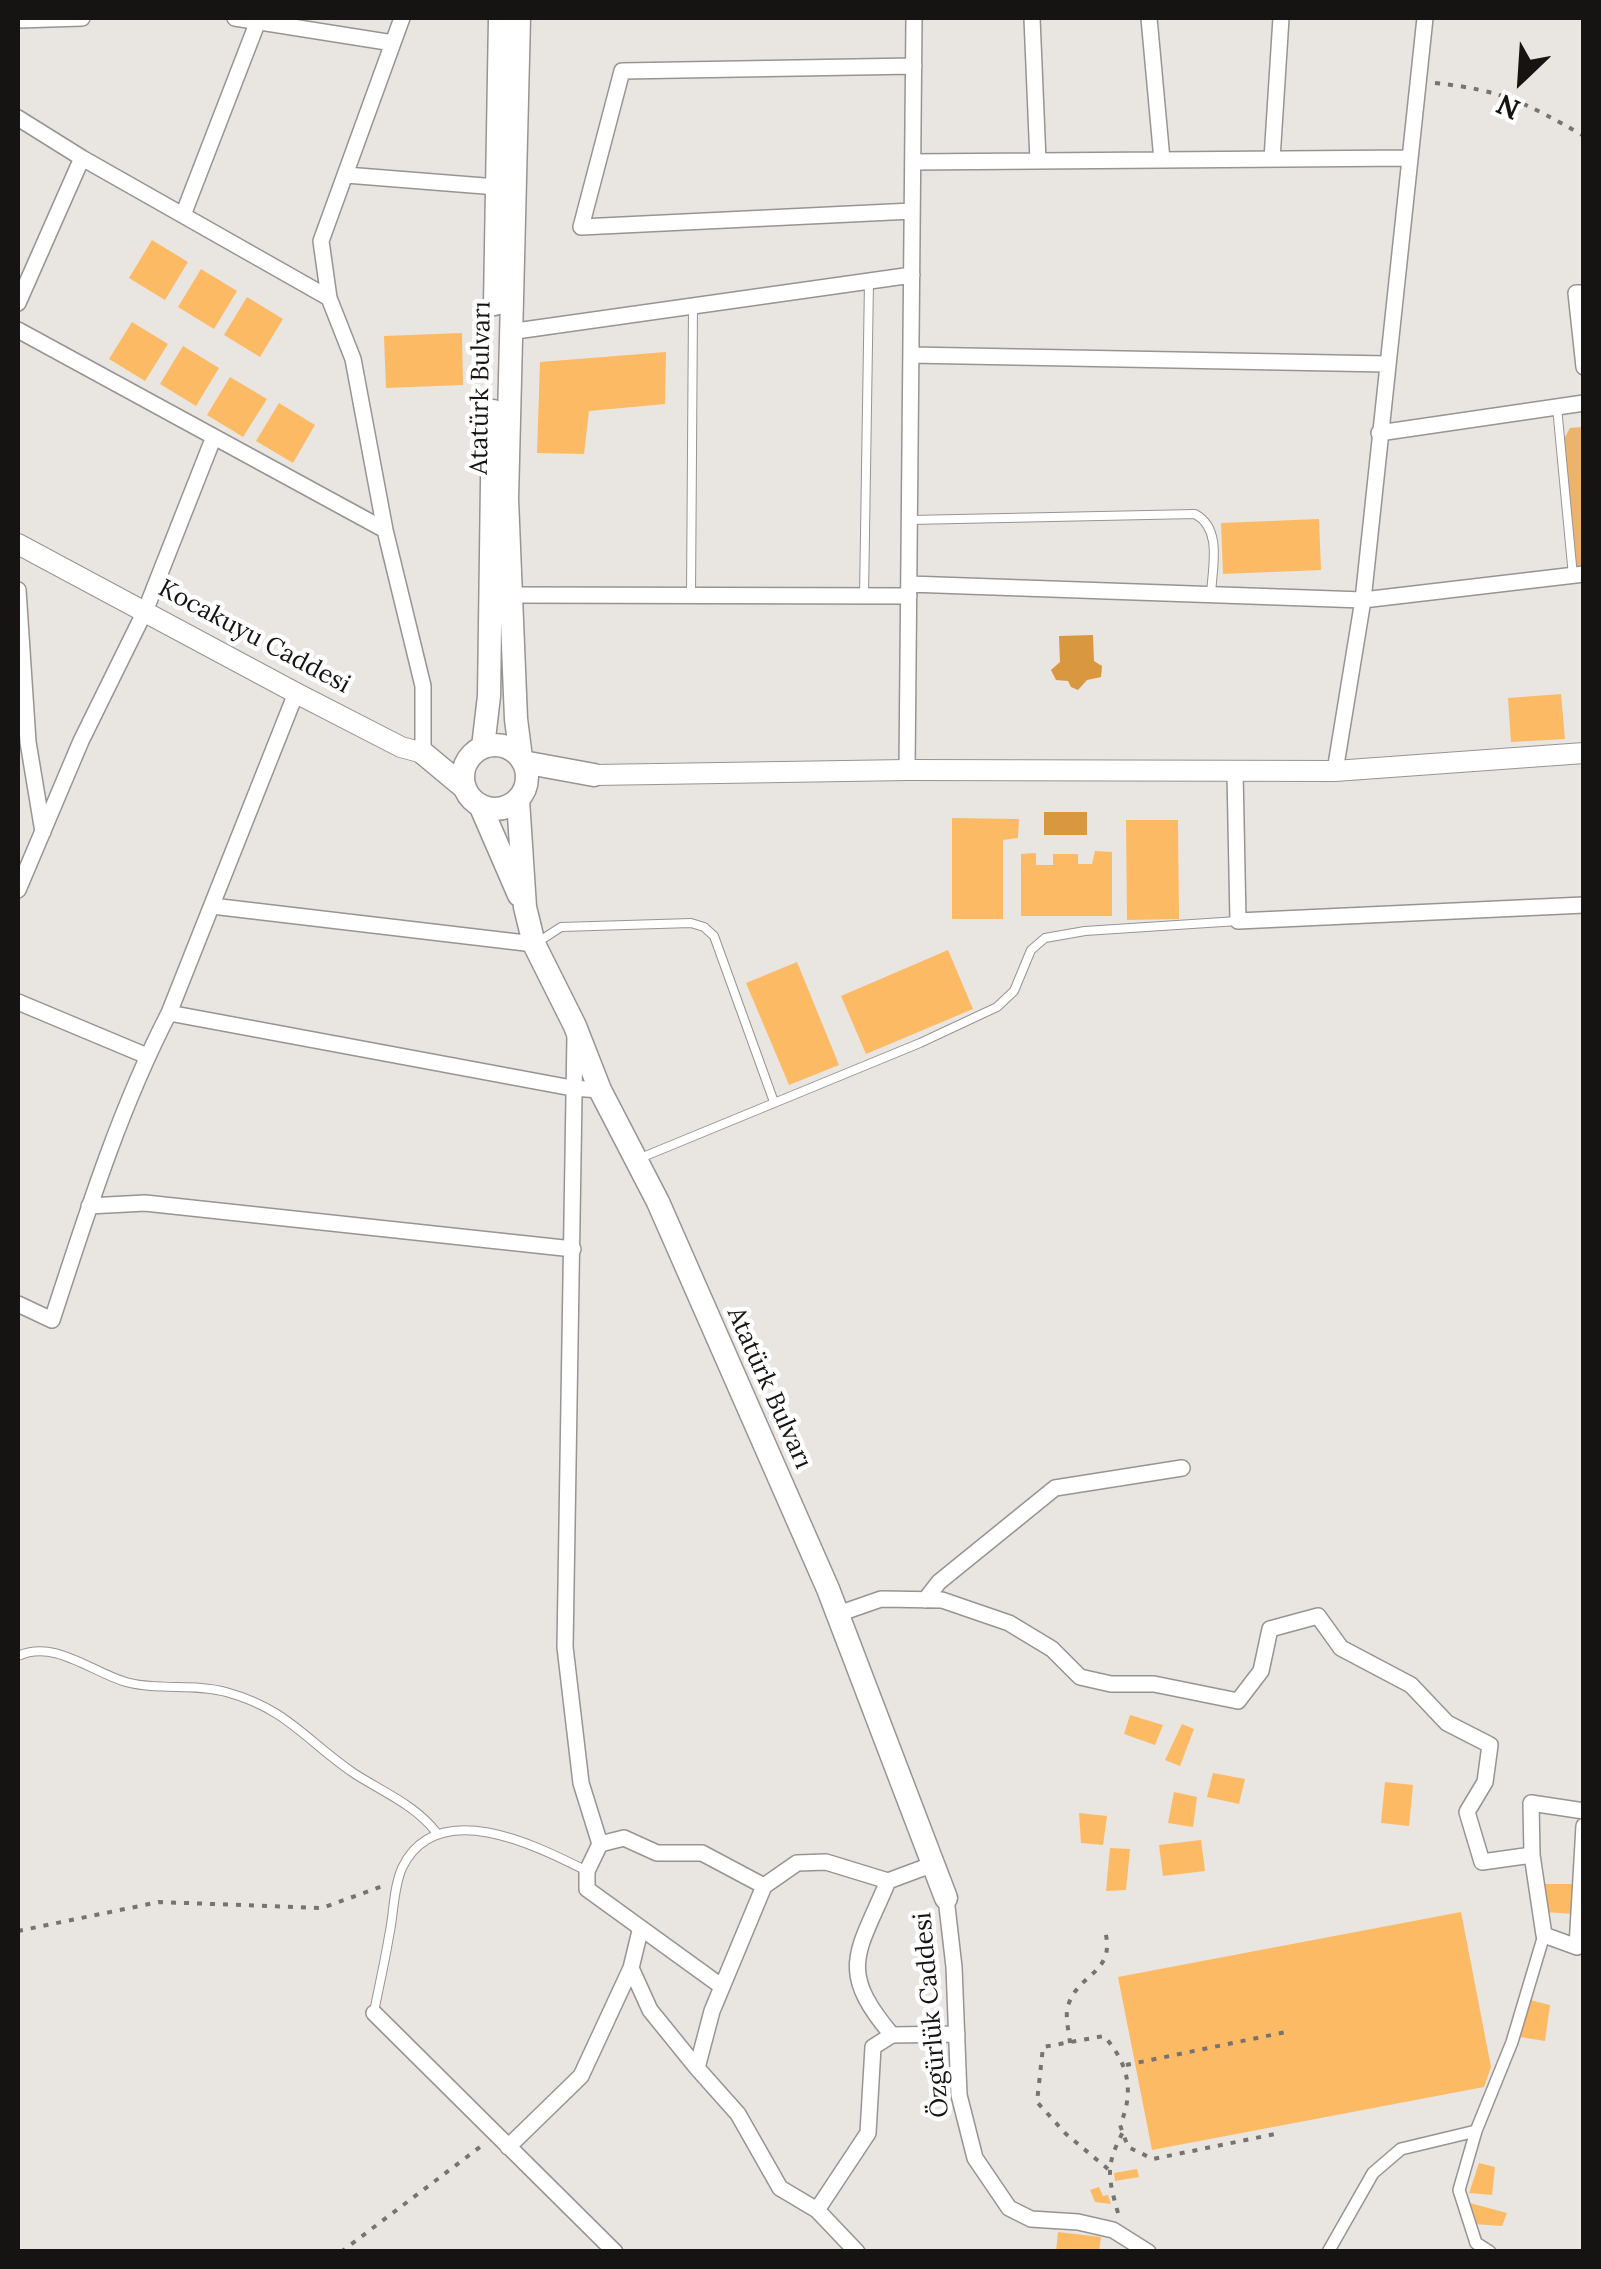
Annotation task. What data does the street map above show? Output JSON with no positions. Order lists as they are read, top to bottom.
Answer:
{
  "streets": {
    "main road": ["Atatürk Bulvarı", "Kocakuyu Caddesi"],
    "street": ["Özgürlük Caddesi"]
  },
  "crossings": [
    ["Atatürk Bulvarı", "Kocakuyu Caddesi"],
    ["Atatürk Bulvarı", "Özgürlük Caddesi"]
  ],
  "north": "bottom left"
}
